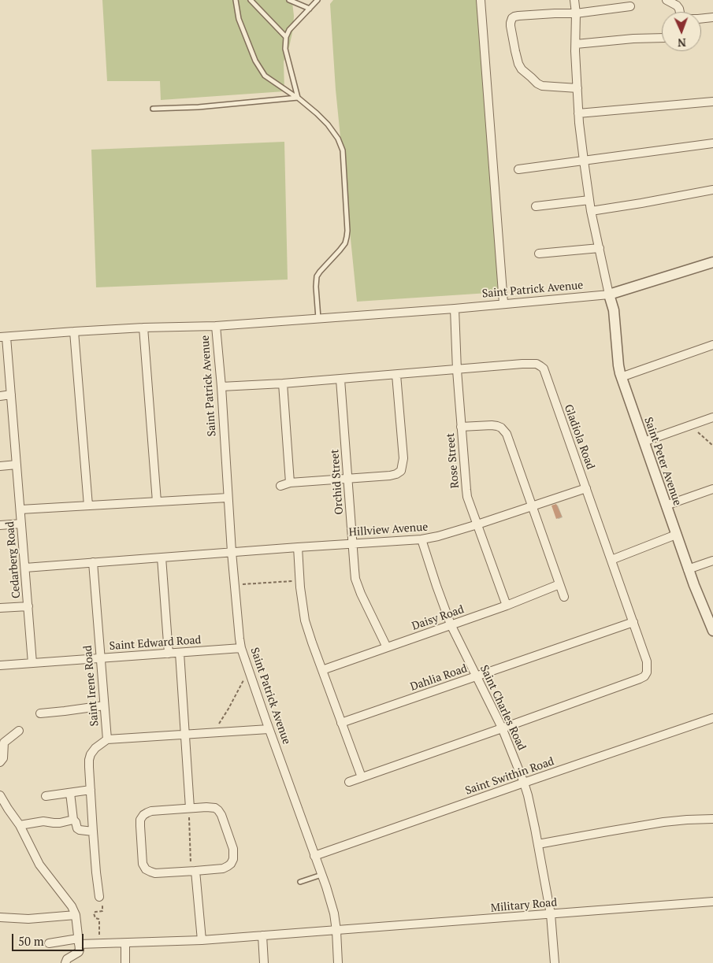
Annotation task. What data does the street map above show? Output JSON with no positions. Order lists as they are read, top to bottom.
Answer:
{
  "streets": {
    "street": [
      "Saint Patrick Avenue",
      "Gladiola Road",
      "Rose Street",
      "Saint Peter Avenue",
      "Orchid Street",
      "Hillview Avenue",
      "Cedarberg Road",
      "Daisy Road",
      "Saint Edward Road",
      "Dahlia Road",
      "Saint Irene Road",
      "Saint Charles Road",
      "Saint Swithin Road",
      "Military Road"
    ]
  },
  "crossings": [
    ["Saint Patrick Avenue", "Gladiola Road"],
    ["Saint Patrick Avenue", "Rose Street"],
    ["Saint Patrick Avenue", "Saint Peter Avenue"],
    ["Saint Patrick Avenue", "Hillview Avenue"],
    ["Saint Patrick Avenue", "Saint Edward Road"],
    ["Saint Patrick Avenue", "Saint Irene Road"],
    ["Saint Patrick Avenue", "Saint Swithin Road"],
    ["Saint Patrick Avenue", "Military Road"],
    ["Gladiola Road", "Rose Street"],
    ["Gladiola Road", "Orchid Street"],
    ["Gladiola Road", "Hillview Avenue"],
    ["Gladiola Road", "Dahlia Road"],
    ["Gladiola Road", "Saint Charles Road"],
    ["Rose Street", "Hillview Avenue"],
    ["Rose Street", "Daisy Road"],
    ["Orchid Street", "Hillview Avenue"],
    ["Orchid Street", "Daisy Road"],
    ["Hillview Avenue", "Cedarberg Road"],
    ["Hillview Avenue", "Saint Irene Road"],
    ["Hillview Avenue", "Saint Charles Road"],
    ["Cedarberg Road", "Saint Edward Road"],
    ["Daisy Road", "Saint Charles Road"],
    ["Saint Edward Road", "Saint Irene Road"],
    ["Dahlia Road", "Saint Charles Road"],
    ["Saint Charles Road", "Saint Swithin Road"],
    ["Saint Charles Road", "Military Road"]
  ],
  "scale_bar": "50 m",
  "north": "bottom"
}
